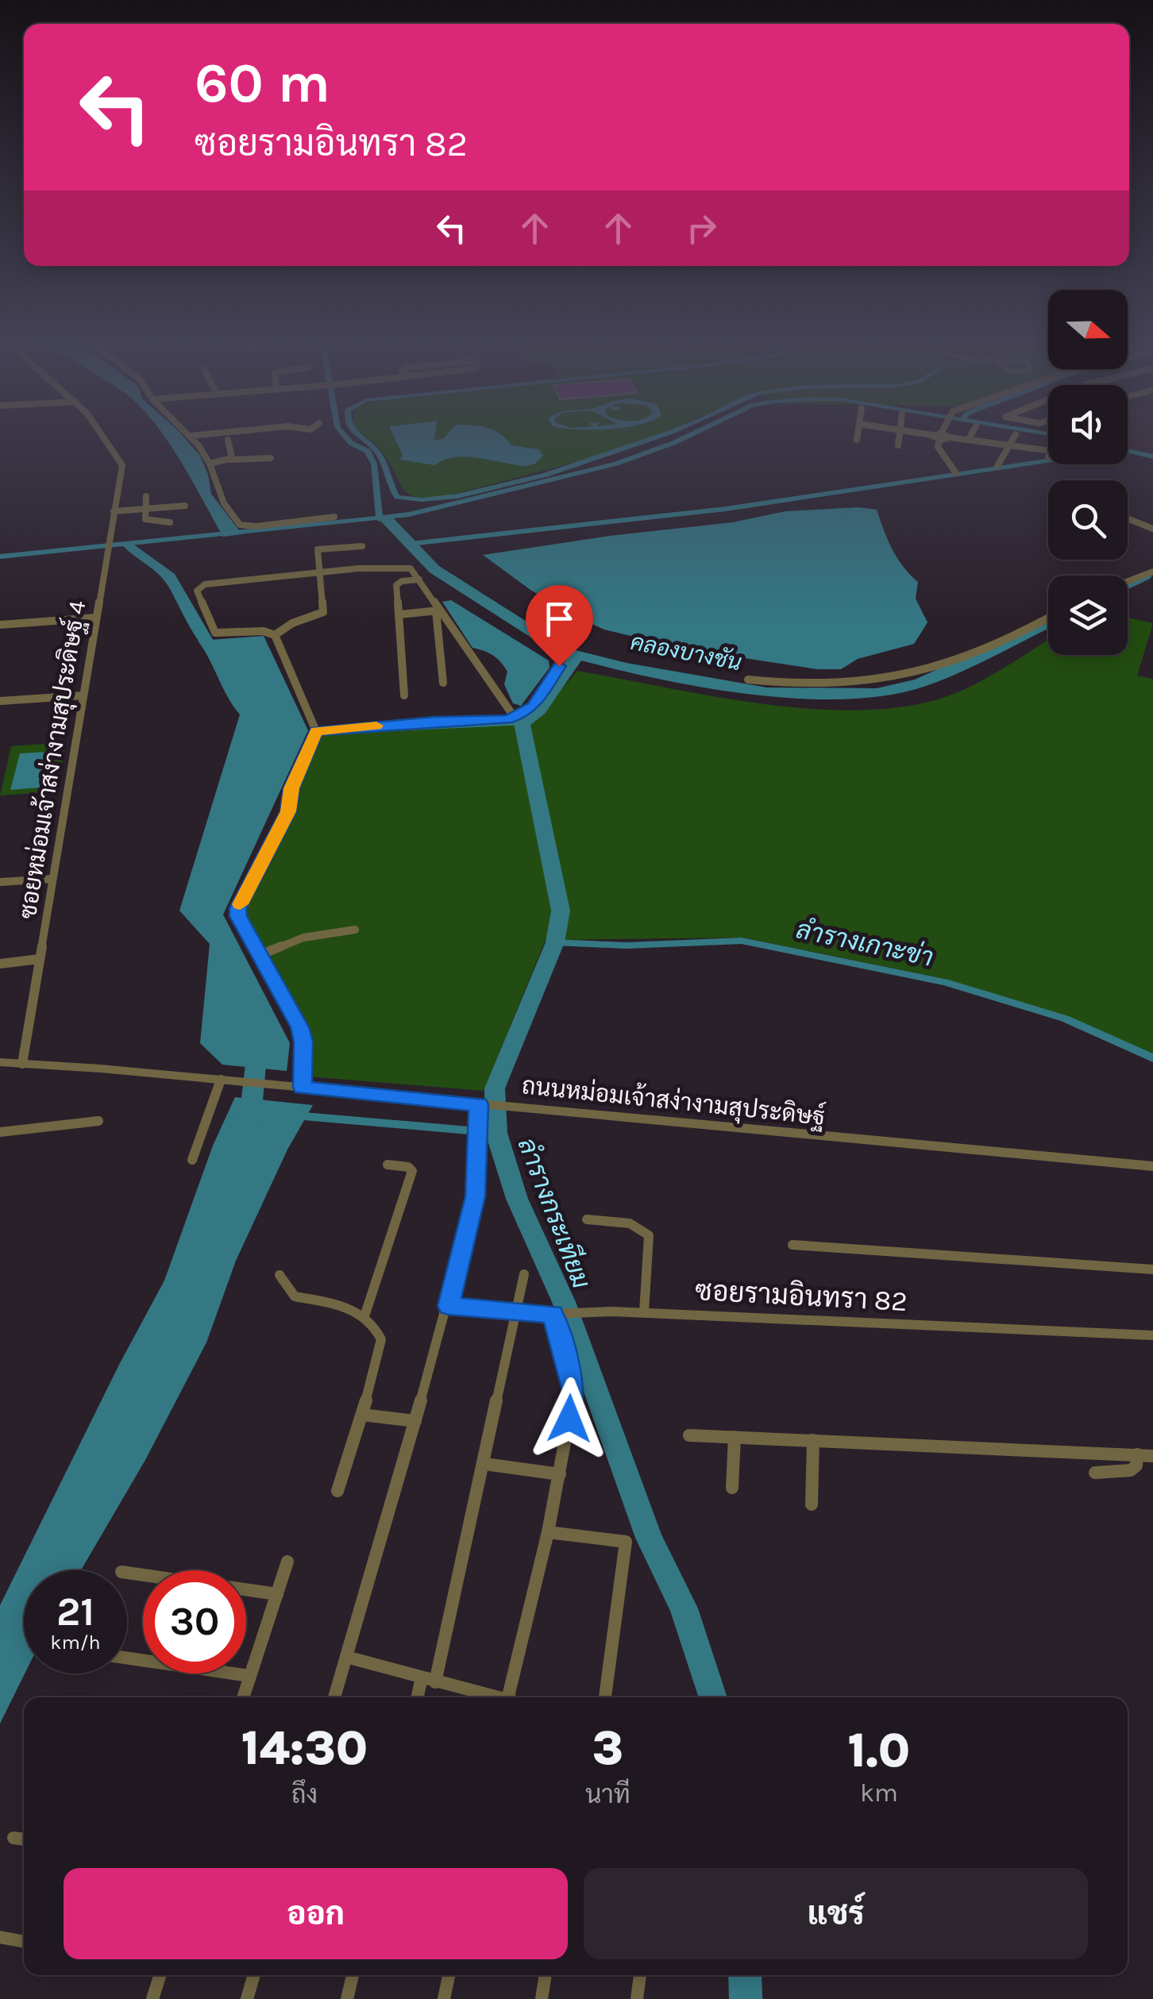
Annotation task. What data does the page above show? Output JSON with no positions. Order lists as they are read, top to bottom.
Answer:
{
  "streets": {
    "street": ["ซอยหม่อมเจ้าสง่างามสุประดิษฐ์ 4", "ถนนหม่อมเจ้าสง่างามสุประดิษฐ์", "ซอยรามอินทรา 82"]
  },
  "crossings": [
    ["ซอยหม่อมเจ้าสง่างามสุประดิษฐ์ 4", "ถนนหม่อมเจ้าสง่างามสุประดิษฐ์"]
  ],
  "water": ["คลองบางชัน", "ลำรางเกาะข่า", "ลำรางกระเทียม"],
  "north": "right",
  "page": {
    "turn": ["60 m", "ซอยรามอินทรา 82"],
    "speed": "21 km/h",
    "limit": "30",
    "eta": [
      "14:30",
      "ถึง",
      "3",
      "นาที",
      "1.0",
      "km"
    ],
    "buttons": ["ออก", "แชร์"]
  }
}
